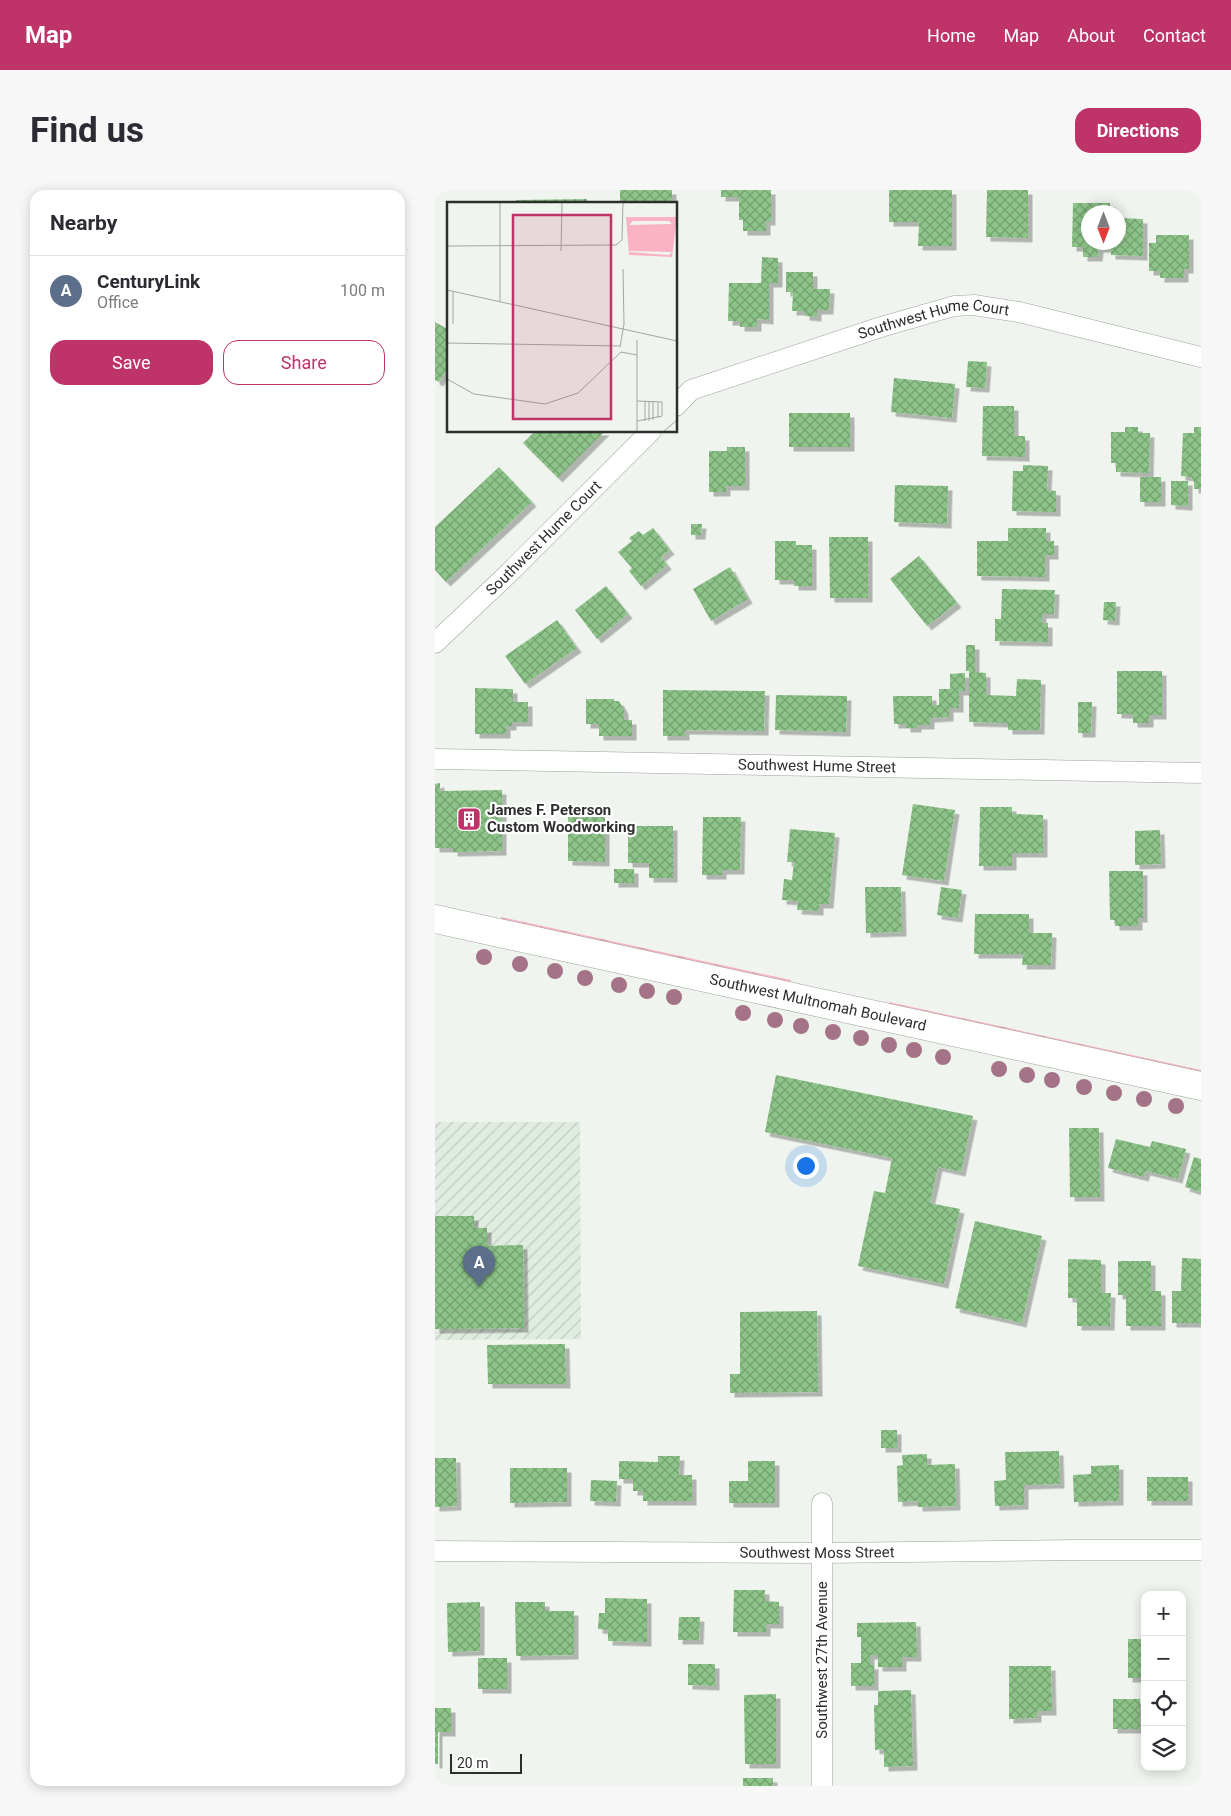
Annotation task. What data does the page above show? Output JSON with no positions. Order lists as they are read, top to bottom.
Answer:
{
  "streets": {
    "main road": ["Southwest Multnomah Boulevard"],
    "street": [
      "Southwest Hume Court",
      "Southwest Hume Street",
      "Southwest Moss Street",
      "Southwest 27th Avenue"
    ]
  },
  "crossings": [
    ["Southwest Moss Street", "Southwest 27th Avenue"]
  ],
  "places": {
    "building": ["James F. Peterson Custom Woodworking"]
  },
  "scale_bar": "20 m",
  "north": "bottom",
  "page": {
    "header": "Map",
    "nav": [
      "Home",
      "Map",
      "About",
      "Contact"
    ],
    "buttons": [
      "Directions",
      ["Save", "Share"]
    ],
    "title": "Find us",
    "heading": "Nearby",
    "list": [
      {
        "mark": "A",
        "name": "CenturyLink",
        "note": "Office",
        "value": "100 m"
      }
    ],
    "pins": "A",
    "map_buttons": ["+", "−"],
    "scale": "20 m"
  }
}
